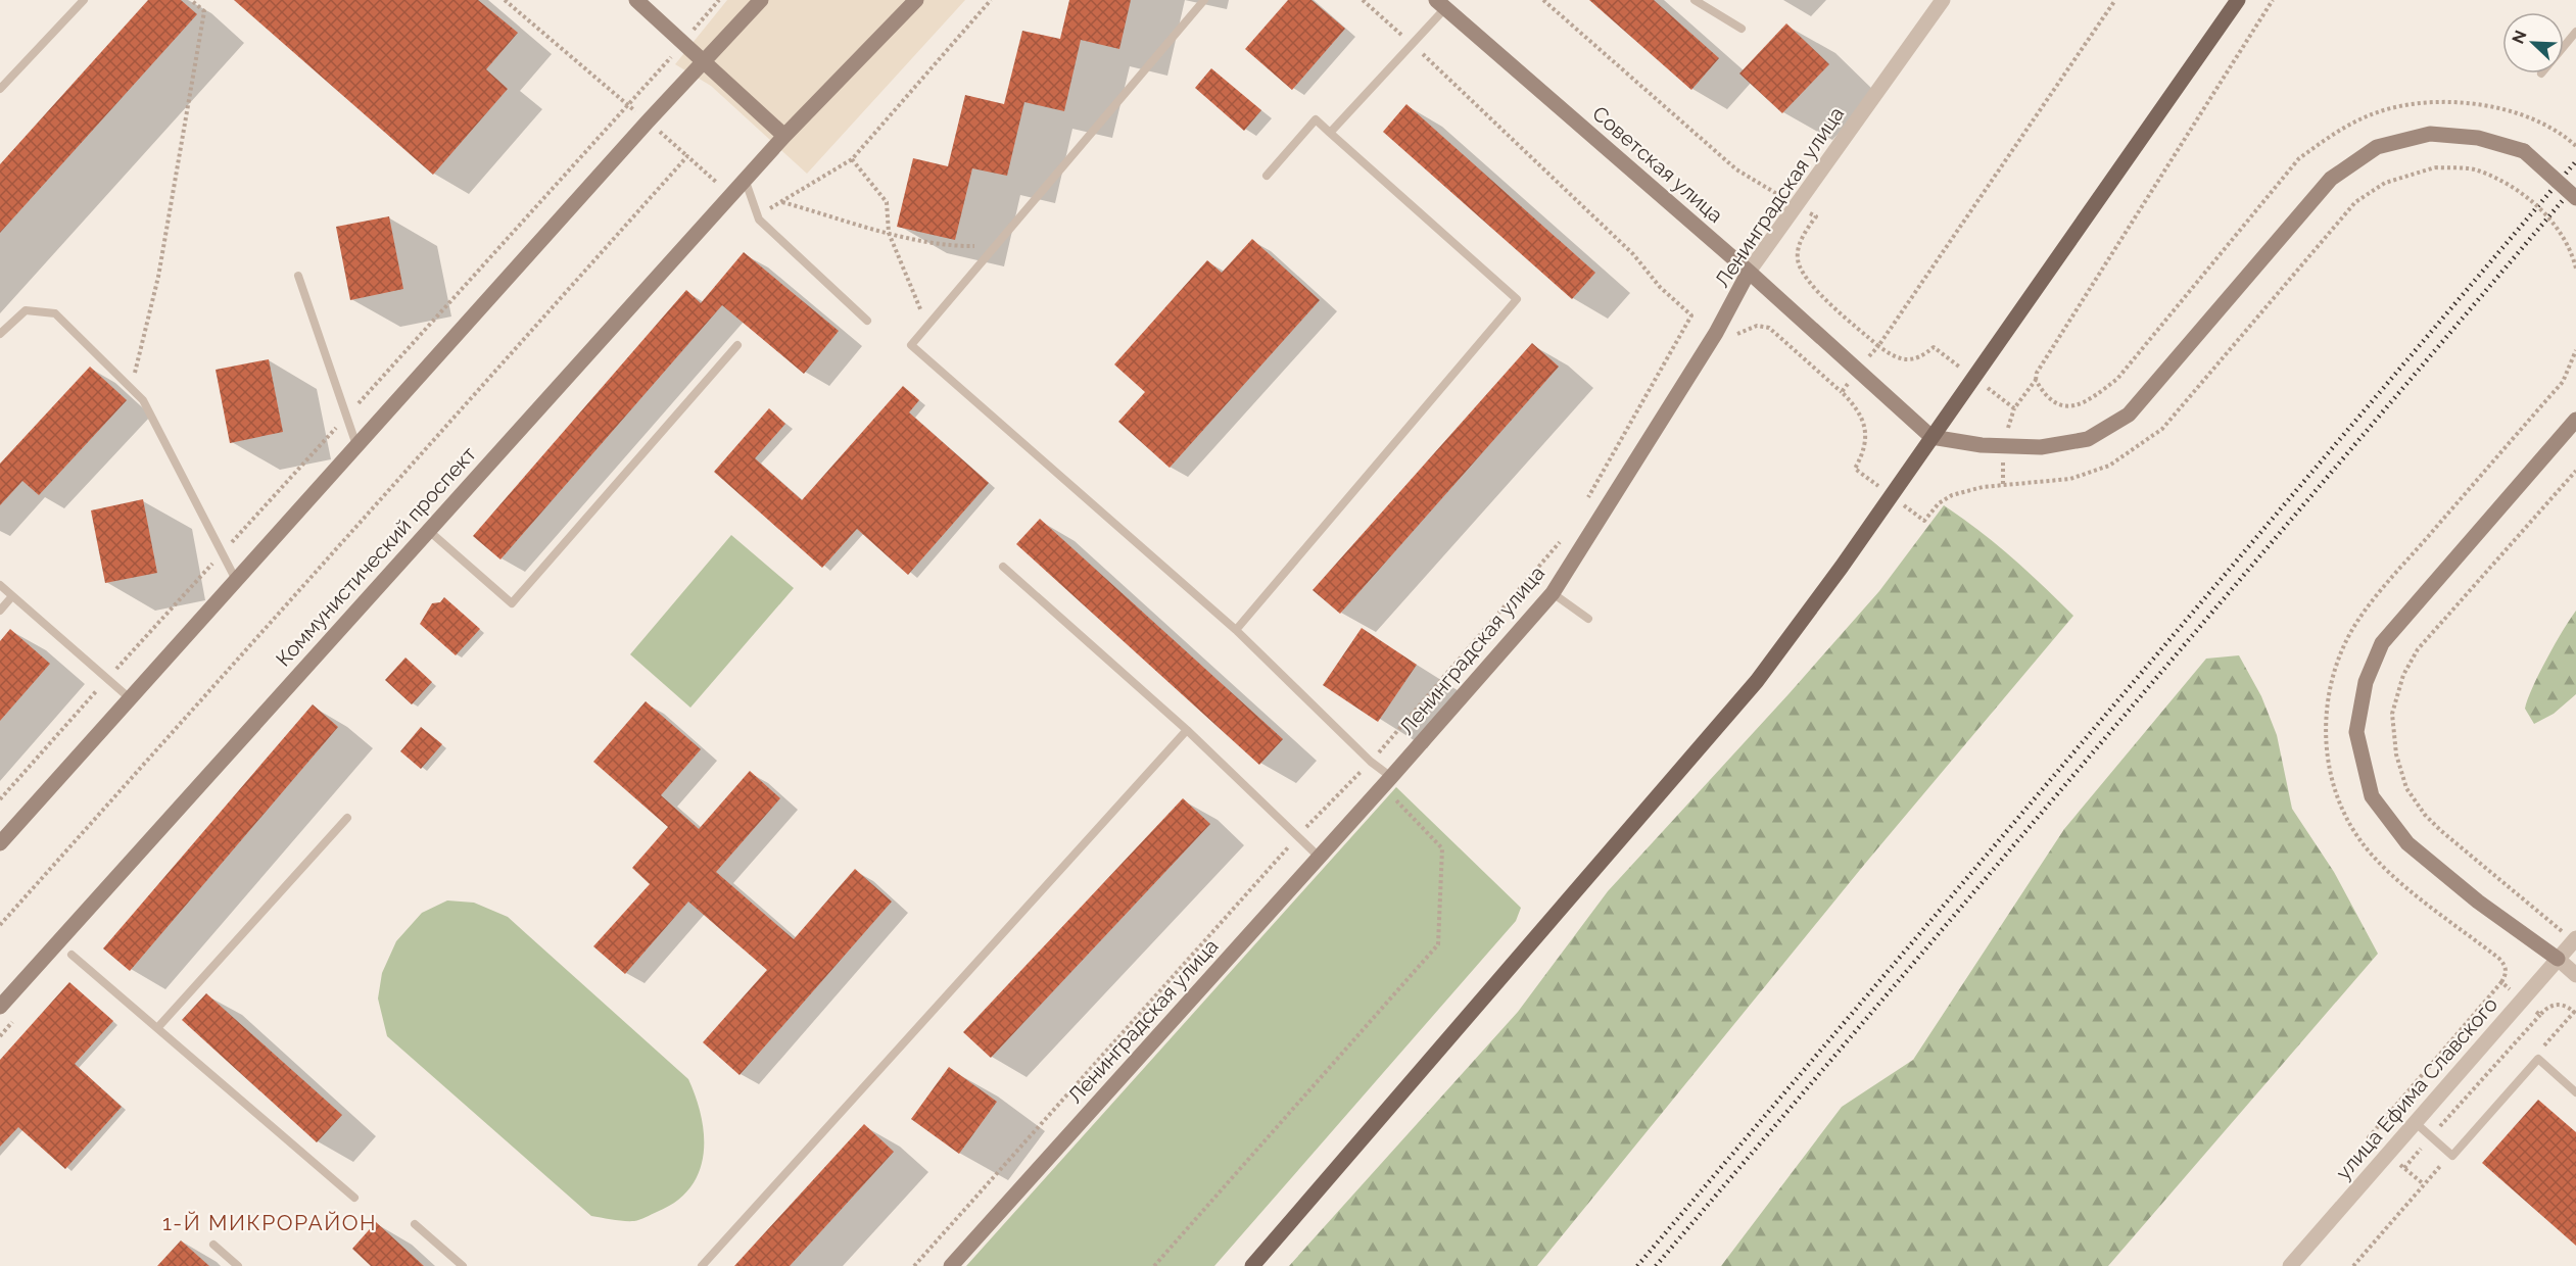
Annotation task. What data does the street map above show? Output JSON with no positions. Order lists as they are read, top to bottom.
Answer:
{
  "streets": {
    "street": [
      "Советская улица",
      "Ленинградская улица",
      "Коммунистический проспект",
      "улица Ефима Славского"
    ]
  },
  "crossings": [
    ["Советская улица", "Ленинградская улица"]
  ],
  "districts": ["1-Й МИКРОРАЙОН"],
  "north": "top left"
}
